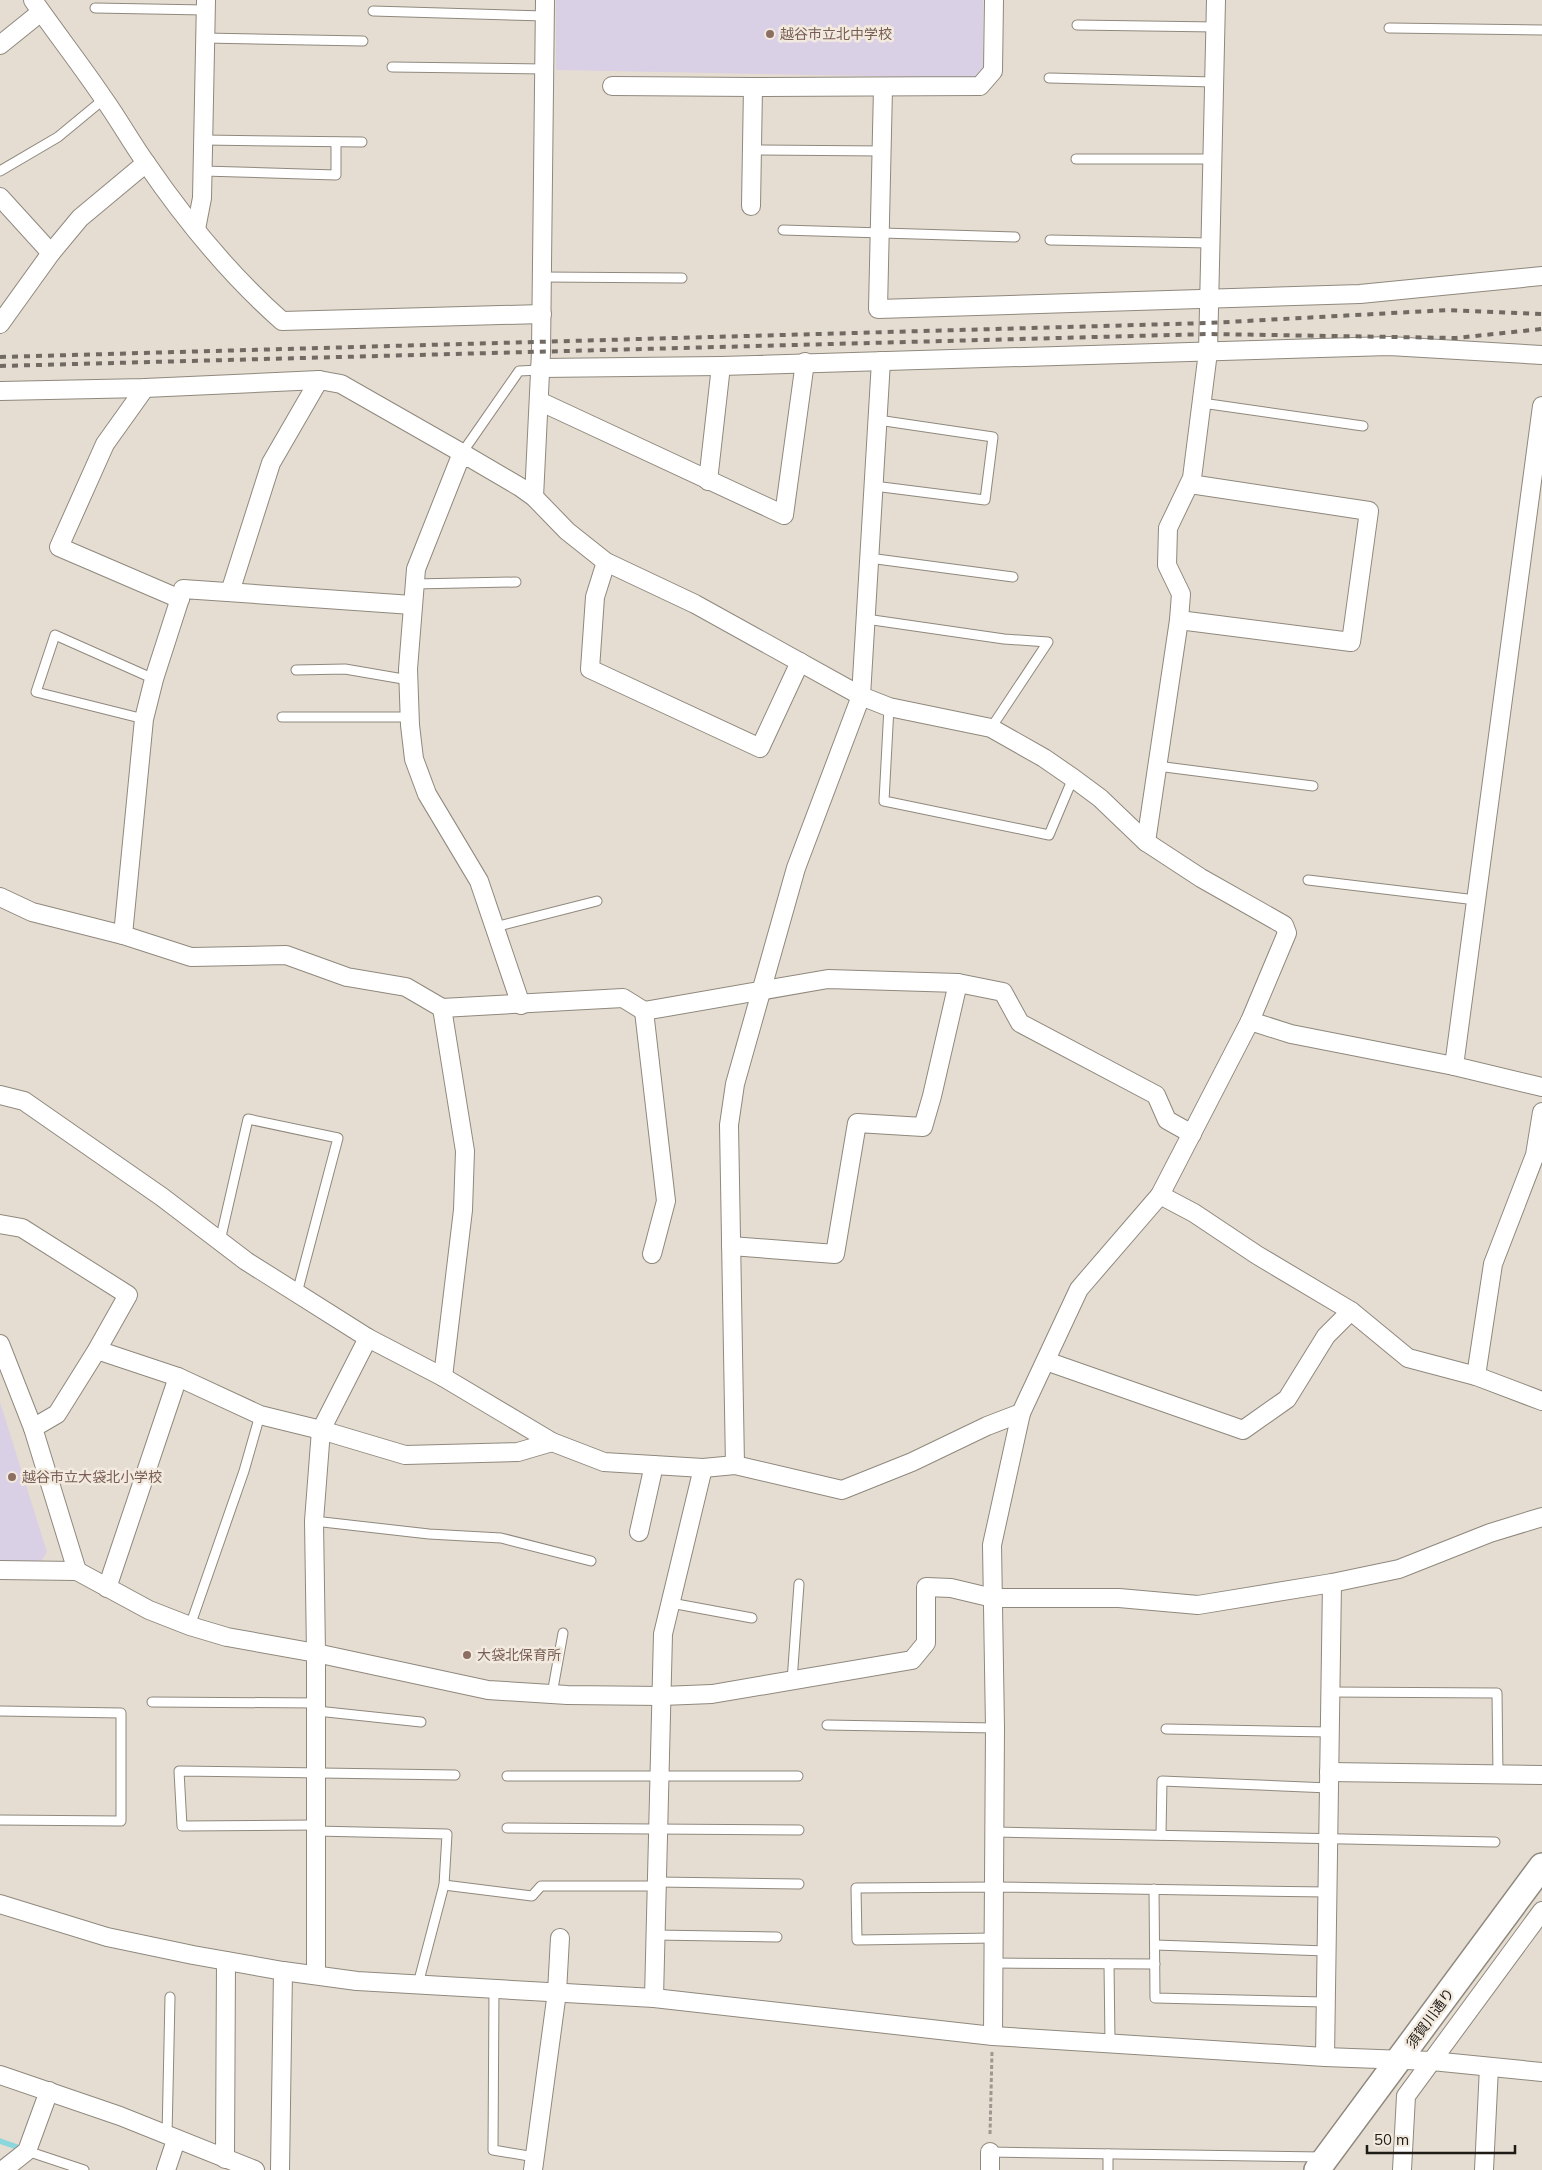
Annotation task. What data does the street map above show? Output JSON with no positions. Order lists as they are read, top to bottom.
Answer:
{
  "streets": {
    "street": ["須賀川通り"]
  },
  "places": ["越谷市立北中学校", "越谷市立大袋北小学校", "大袋北保育所"],
  "scale_bar": "50 m"
}
